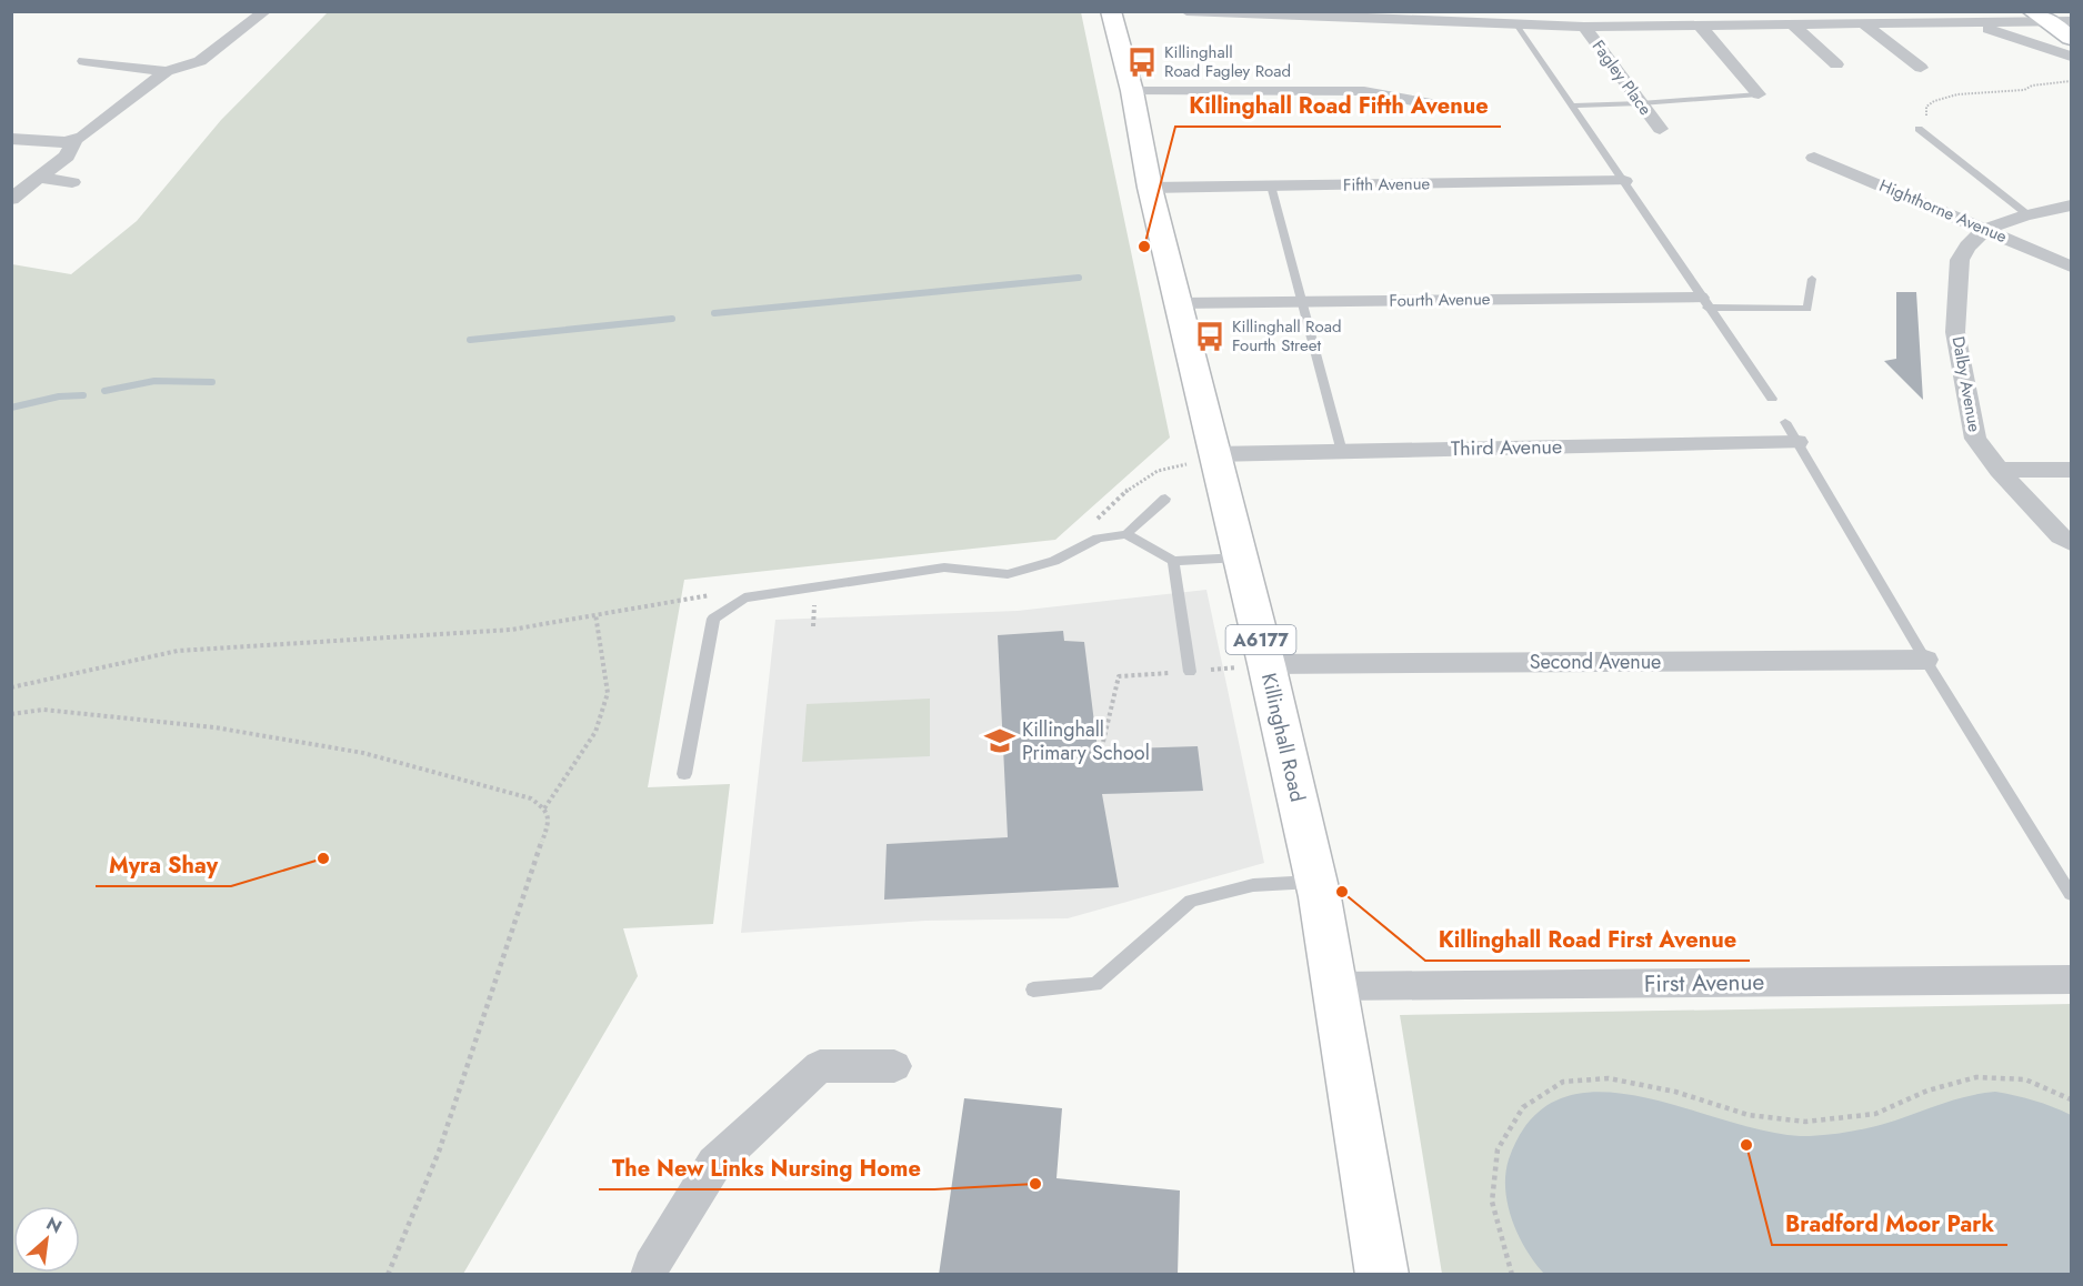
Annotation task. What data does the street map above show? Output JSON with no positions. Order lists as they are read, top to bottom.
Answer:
{
  "streets": {
    "main road": ["A6177", "Killinghall Road"],
    "street": [
      "Fagley Place",
      "Fifth Avenue",
      "Highthorne Avenue",
      "Fourth Avenue",
      "Dalby Avenue",
      "Third Avenue",
      "Second Avenue",
      "First Avenue"
    ]
  },
  "crossings": [
    ["Fifth Avenue", "Killinghall Road"],
    ["Highthorne Avenue", "Dalby Avenue"],
    ["Fourth Avenue", "Killinghall Road"],
    ["Third Avenue", "Killinghall Road"],
    ["Second Avenue", "Killinghall Road"],
    ["Killinghall Road", "First Avenue"]
  ],
  "places": {
    "bus stop": ["Killinghall Road Fagley Road", "Killinghall Road Fourth Street"],
    "other": [
      "Killinghall Road Fifth Avenue",
      "Myra Shay",
      "Killinghall Road First Avenue",
      "Bradford Moor Park",
      "The New Links Nursing Home"
    ],
    "school or university": ["Killinghall Primary School"]
  },
  "north": "top right"
}
